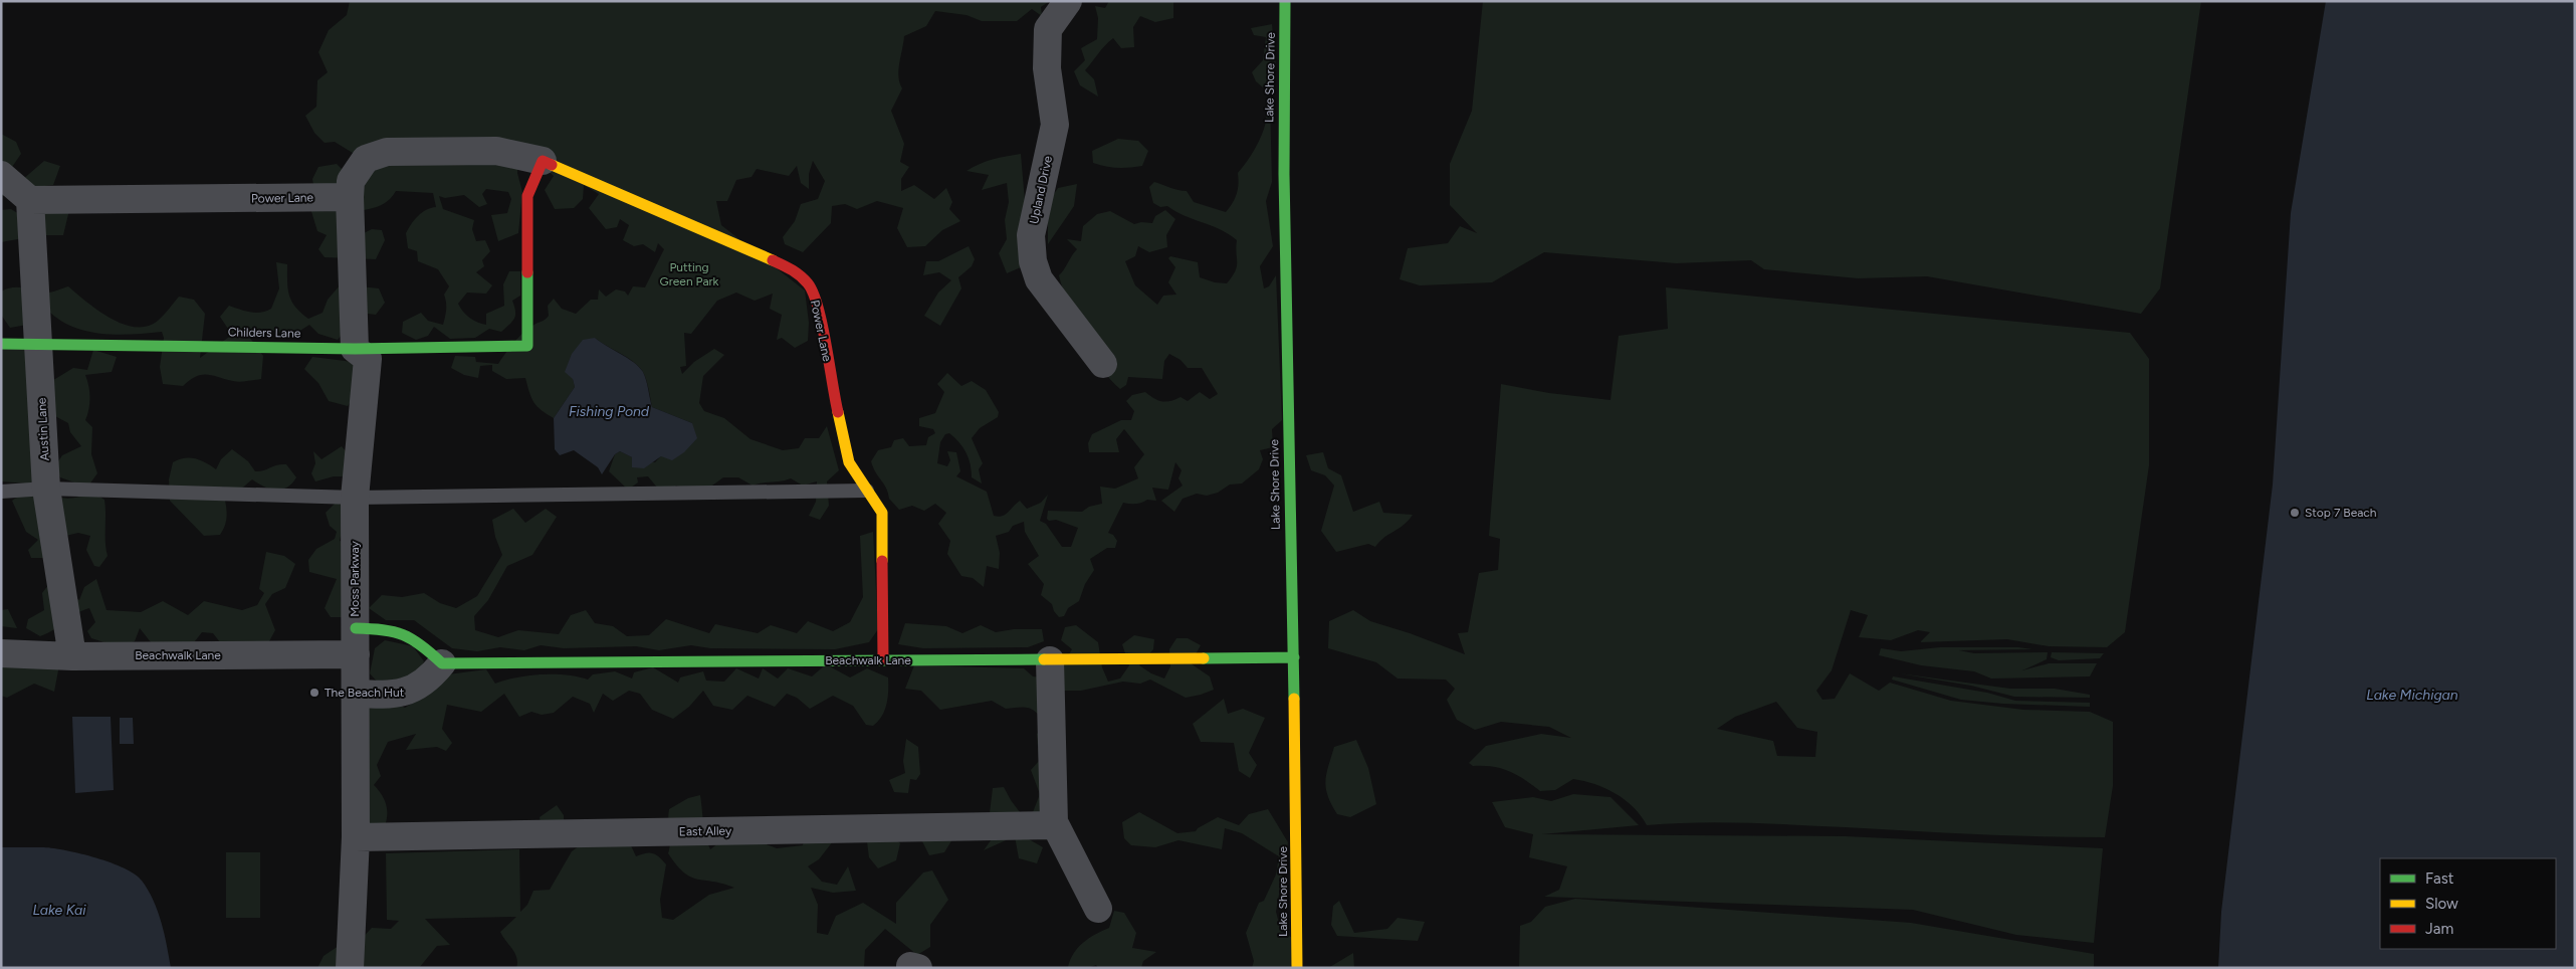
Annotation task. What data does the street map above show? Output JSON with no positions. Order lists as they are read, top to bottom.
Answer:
{
  "streets": {
    "street": [
      "Lake Shore Drive",
      "Upland Drive",
      "Power Lane",
      "Childers Lane",
      "Austin Lane",
      "Moss Parkway",
      "Beachwalk Lane",
      "East Alley"
    ]
  },
  "crossings": [
    ["Lake Shore Drive", "Beachwalk Lane"],
    ["Power Lane", "Childers Lane"],
    ["Power Lane", "Austin Lane"],
    ["Power Lane", "Beachwalk Lane"],
    ["Childers Lane", "Austin Lane"],
    ["Childers Lane", "Moss Parkway"],
    ["Austin Lane", "Beachwalk Lane"],
    ["Moss Parkway", "Beachwalk Lane"],
    ["Moss Parkway", "East Alley"]
  ],
  "water": ["Fishing Pond", "Lake Michigan", "Lake Kai"],
  "parks": ["Putting Green Park"],
  "places": ["Stop 7 Beach", "The Beach Hut"],
  "legend": ["Fast", "Slow", "Jam"]
}
